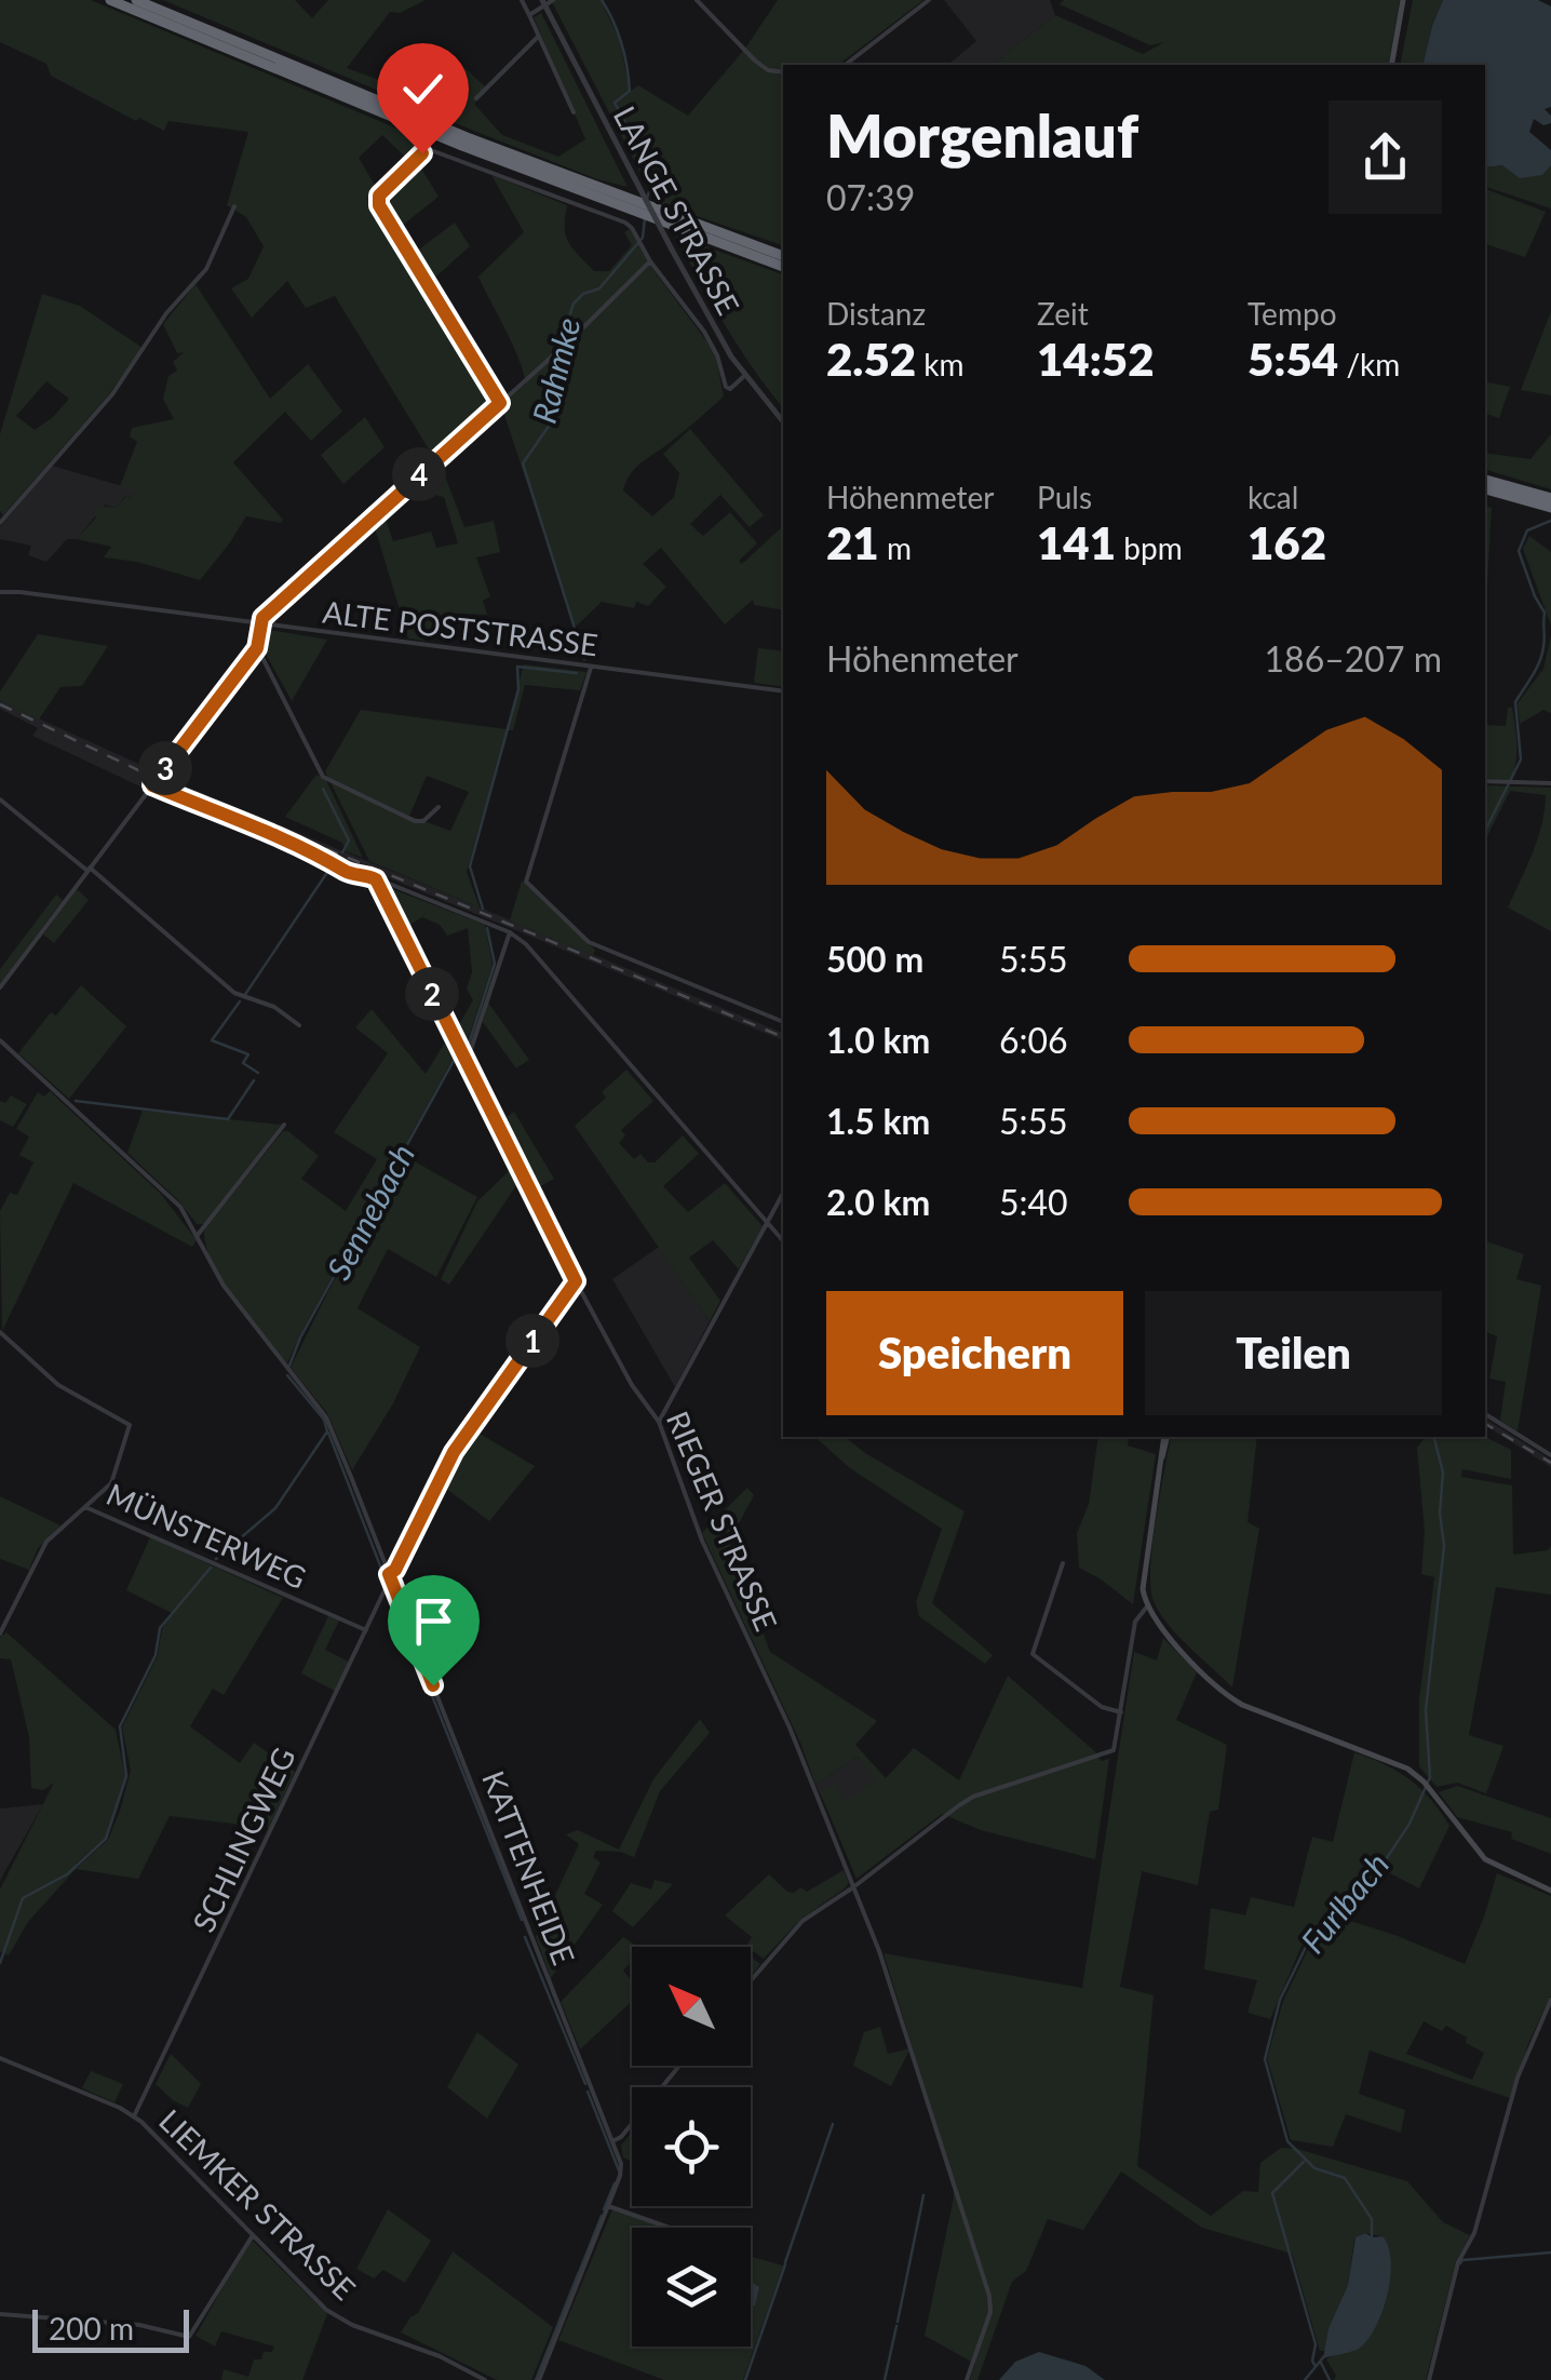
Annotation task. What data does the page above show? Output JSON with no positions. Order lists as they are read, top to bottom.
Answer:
{
  "streets": {
    "street": [
      "LANGE STRASSE",
      "ALTE POSTSTRASSE",
      "RIEGER STRASSE",
      "MÜNSTERWEG",
      "SCHLINGWEG",
      "KATTENHEIDE",
      "LIEMKER STRASSE"
    ]
  },
  "crossings": [
    ["MÜNSTERWEG", "SCHLINGWEG"],
    ["SCHLINGWEG", "KATTENHEIDE"],
    ["SCHLINGWEG", "LIEMKER STRASSE"]
  ],
  "water": ["Rahmke", "Sennebach", "Furlbach"],
  "scale_bar": "200 m",
  "north": "top left",
  "page": {
    "heading": ["Morgenlauf", "07:39"],
    "stats": [
      ["Distanz", "2.52 km"],
      ["Zeit", "14:52"],
      ["Tempo", "5:54 /km"],
      ["Höhenmeter", "21 m"],
      ["Puls", "141 bpm"],
      ["kcal", "162"]
    ],
    "pins": [
      "4",
      "3",
      "2",
      "1"
    ],
    "chart": ["Höhenmeter", "186–207 m"],
    "list": [
      {
        "name": "500 m",
        "note": "5:55"
      },
      {
        "name": "1.0 km",
        "note": "6:06"
      },
      {
        "name": "1.5 km",
        "note": "5:55"
      },
      {
        "name": "2.0 km",
        "note": "5:40"
      }
    ],
    "buttons": ["Speichern", "Teilen"],
    "scale": "200 m"
  }
}
